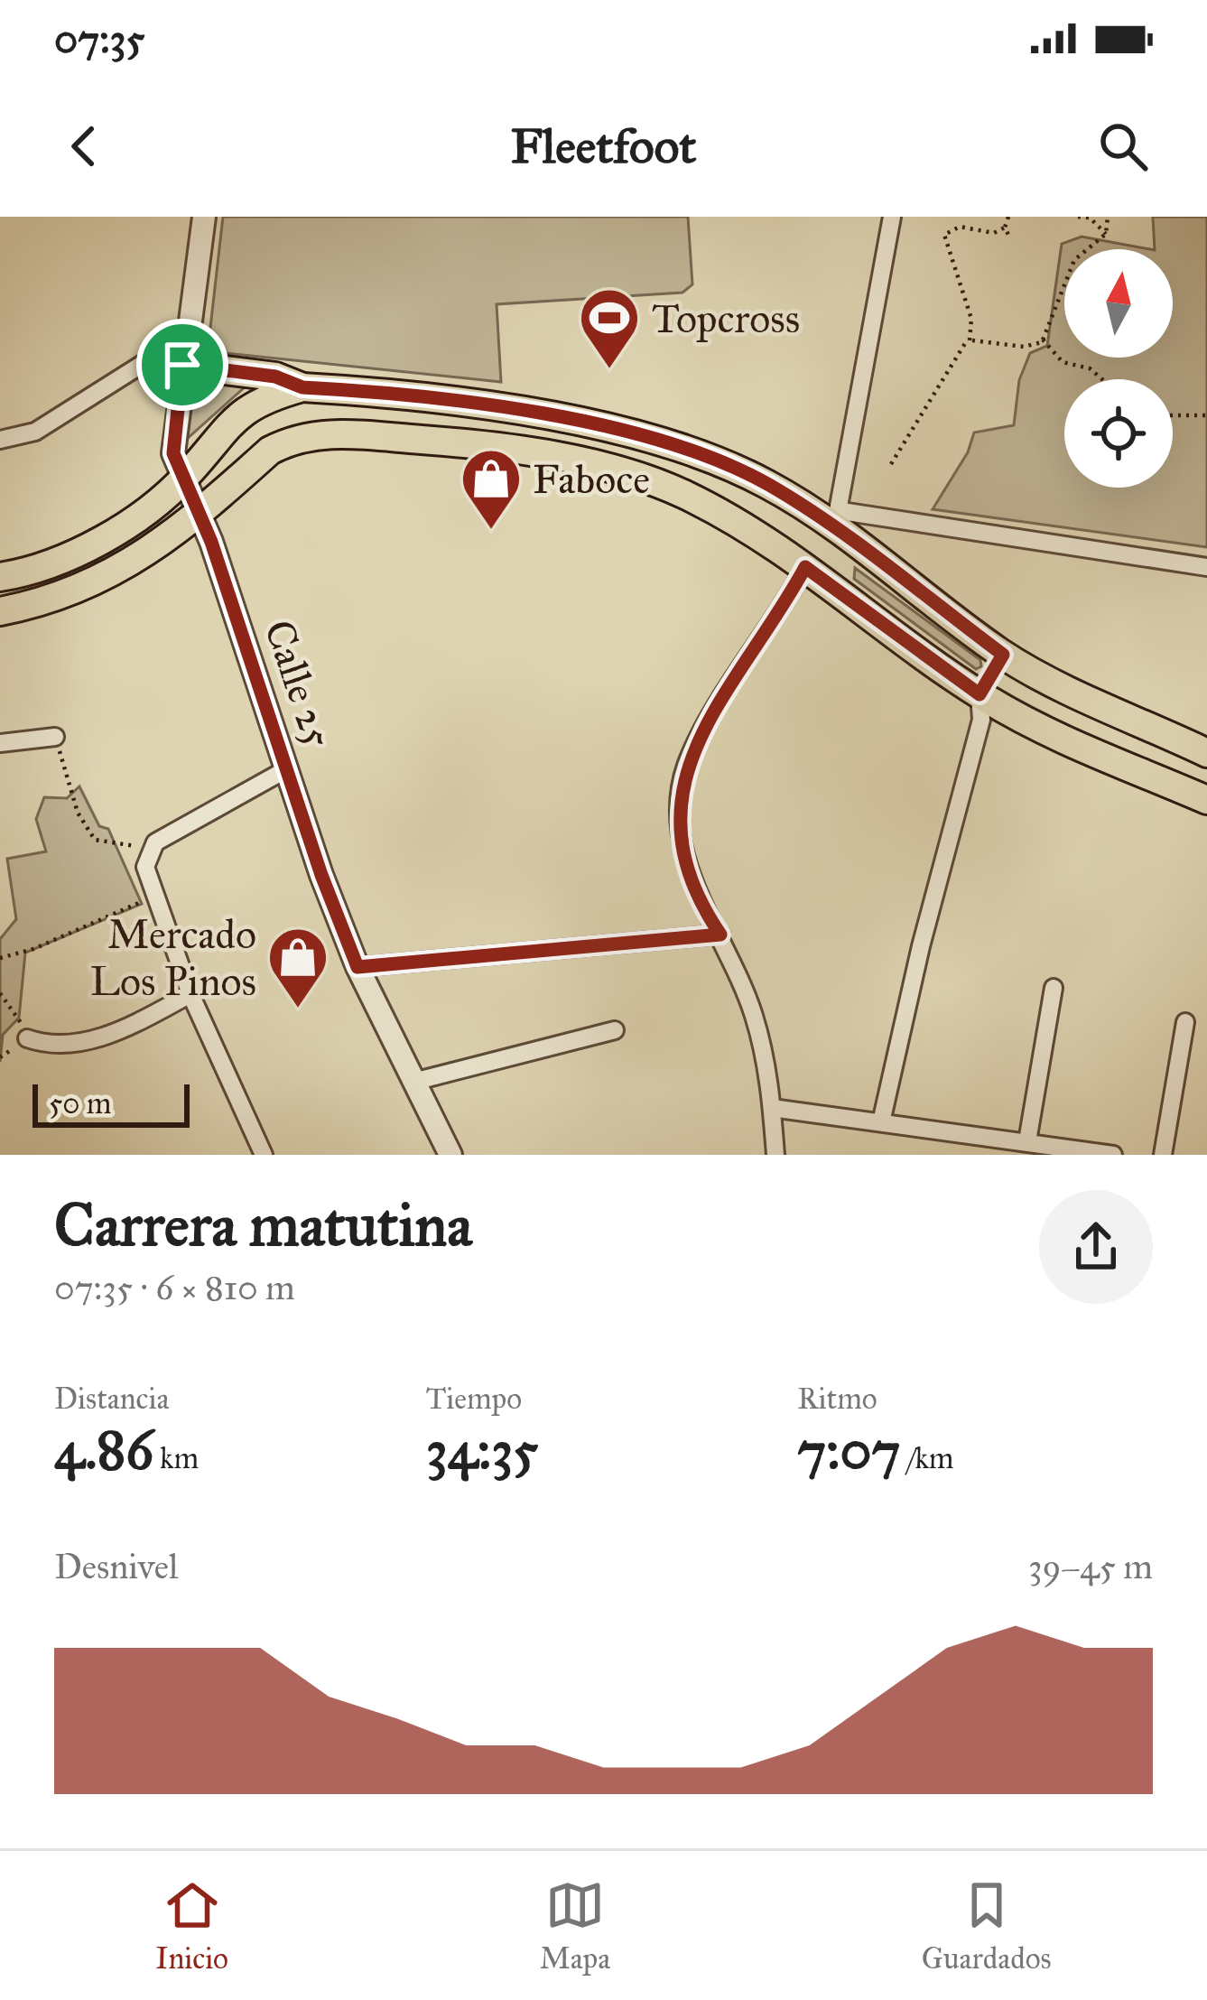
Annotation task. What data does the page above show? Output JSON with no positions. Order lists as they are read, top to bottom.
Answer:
{
  "streets": {
    "street": ["Calle 25"]
  },
  "places": {
    "sports": ["Topcross"],
    "shop": ["Faboce", "Mercado Los Pinos"]
  },
  "scale_bar": "50 m",
  "north": "top",
  "page": {
    "status": "07:35",
    "header": "Fleetfoot",
    "scale": "50 m",
    "heading": ["Carrera matutina", "07:35 · 6 × 810 m"],
    "stats": [
      ["Distancia", "4.86 km"],
      ["Tiempo", "34:35"],
      ["Ritmo", "7:07 /km"]
    ],
    "chart": ["Desnivel", "39–45 m"],
    "tabs": ["Inicio", "Mapa", "Guardados"]
  }
}
